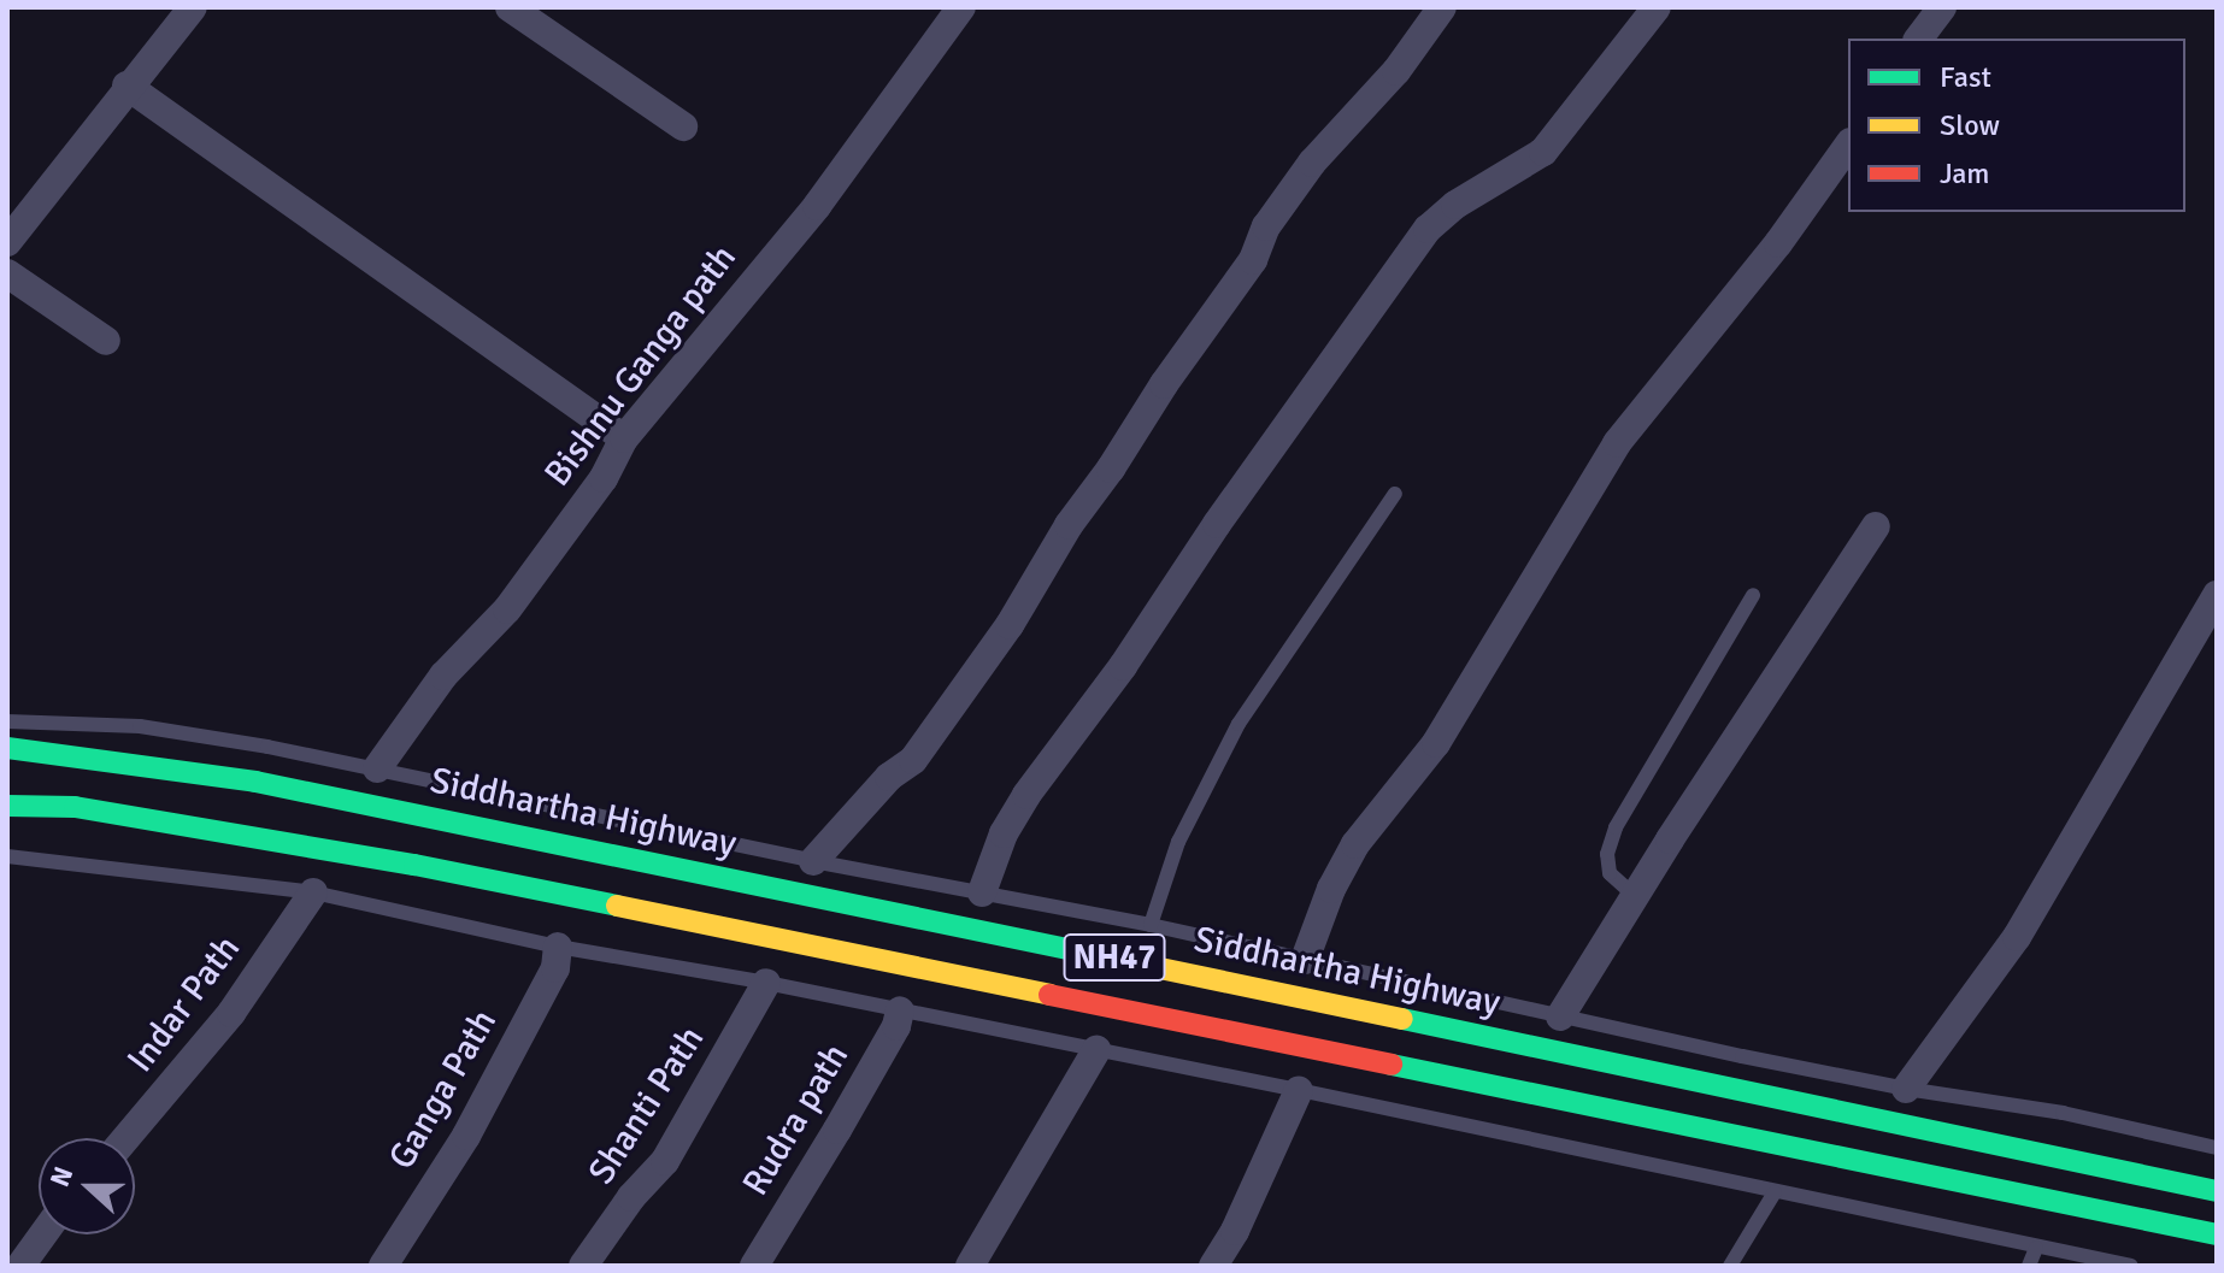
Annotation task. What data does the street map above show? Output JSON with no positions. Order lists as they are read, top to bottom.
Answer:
{
  "streets": {
    "highway": ["Siddhartha Highway", "NH47"],
    "street": [
      "Bishnu Ganga path",
      "Indar Path",
      "Ganga Path",
      "Shanti Path",
      "Rudra path"
    ]
  },
  "legend": ["Fast", "Slow", "Jam"],
  "north": "left"
}
